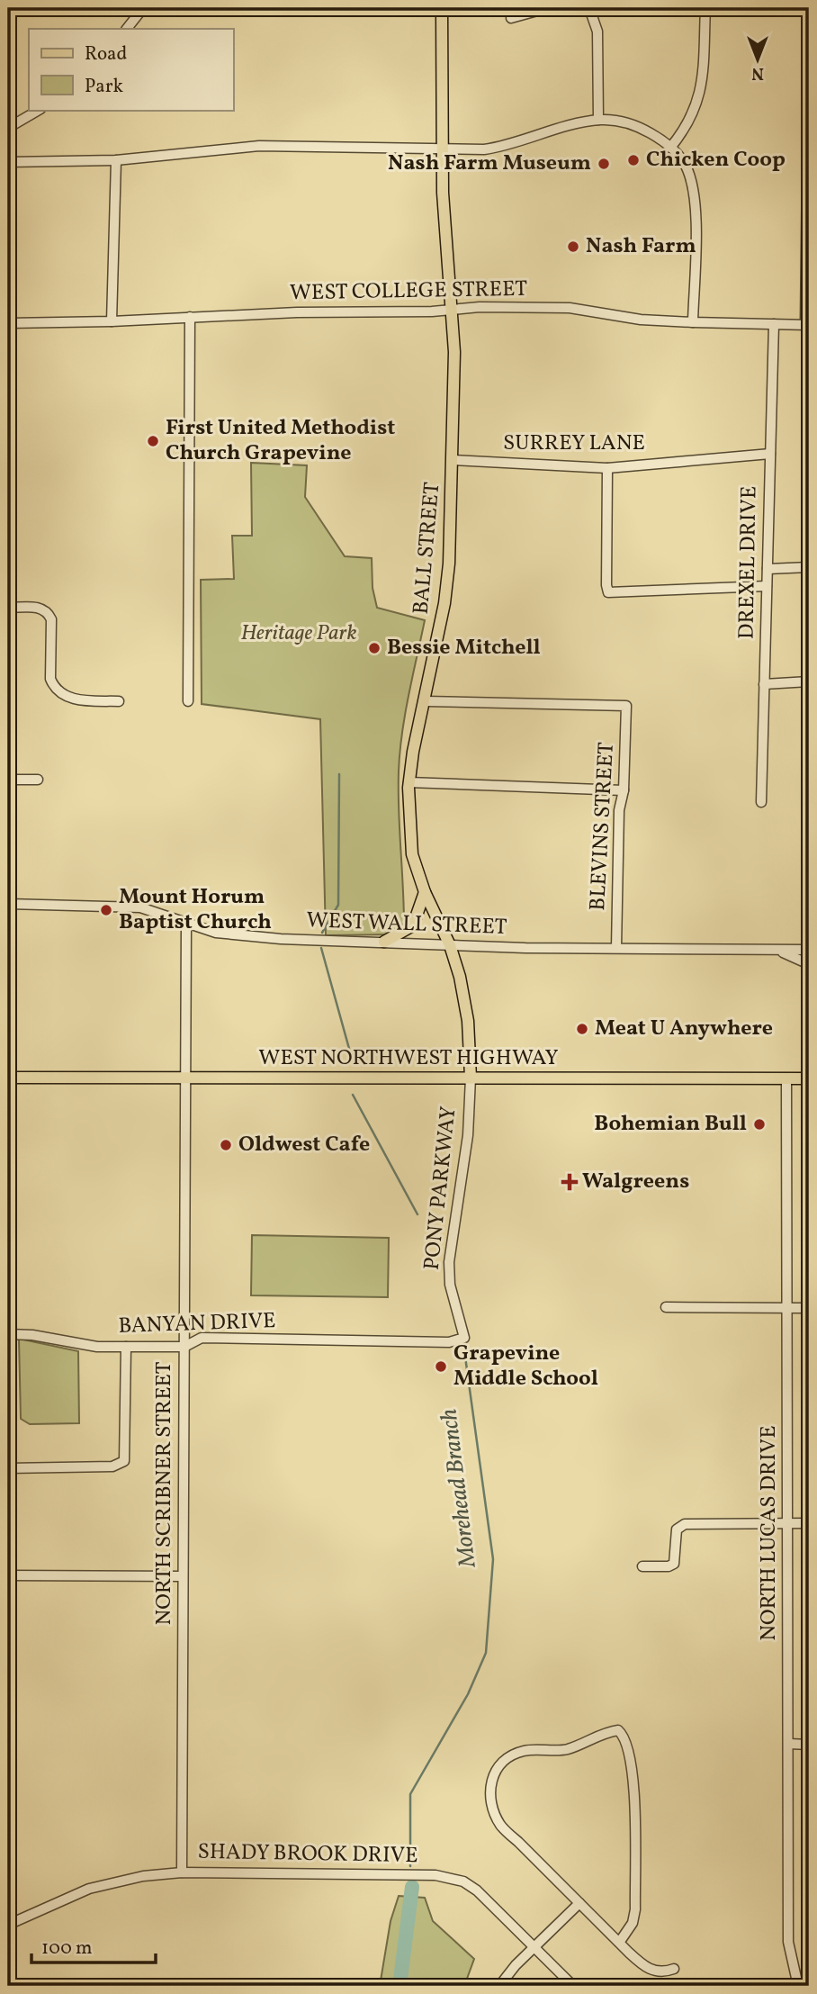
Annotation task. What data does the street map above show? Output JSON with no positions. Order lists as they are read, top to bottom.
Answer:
{
  "streets": {
    "main road": ["BALL STREET", "WEST NORTHWEST HIGHWAY"],
    "street": [
      "WEST COLLEGE STREET",
      "SURREY LANE",
      "DREXEL DRIVE",
      "BLEVINS STREET",
      "WEST WALL STREET",
      "PONY PARKWAY",
      "BANYAN DRIVE",
      "NORTH SCRIBNER STREET",
      "NORTH LUCAS DRIVE",
      "SHADY BROOK DRIVE"
    ]
  },
  "crossings": [
    ["WEST COLLEGE STREET", "BALL STREET"],
    ["WEST COLLEGE STREET", "DREXEL DRIVE"],
    ["SURREY LANE", "BALL STREET"],
    ["SURREY LANE", "DREXEL DRIVE"],
    ["BALL STREET", "BLEVINS STREET"],
    ["BALL STREET", "WEST WALL STREET"],
    ["BALL STREET", "WEST NORTHWEST HIGHWAY"],
    ["BALL STREET", "PONY PARKWAY"],
    ["BLEVINS STREET", "WEST WALL STREET"],
    ["WEST WALL STREET", "NORTH SCRIBNER STREET"],
    ["WEST NORTHWEST HIGHWAY", "PONY PARKWAY"],
    ["WEST NORTHWEST HIGHWAY", "NORTH SCRIBNER STREET"],
    ["WEST NORTHWEST HIGHWAY", "NORTH LUCAS DRIVE"],
    ["PONY PARKWAY", "BANYAN DRIVE"],
    ["BANYAN DRIVE", "NORTH SCRIBNER STREET"],
    ["NORTH SCRIBNER STREET", "SHADY BROOK DRIVE"]
  ],
  "water": ["Morehead Branch"],
  "parks": ["Heritage Park"],
  "places": {
    "other": [
      "Chicken Coop",
      "Nash Farm Museum",
      "Nash Farm",
      "First United Methodist Church Grapevine",
      "Bessie Mitchell",
      "Mount Horum Baptist Church",
      "Meat U Anywhere",
      "Bohemian Bull",
      "Oldwest Cafe",
      "Grapevine Middle School"
    ],
    "health": ["Walgreens"]
  },
  "legend": ["Road", "Park"],
  "scale_bar": "100 m",
  "north": "bottom"
}
